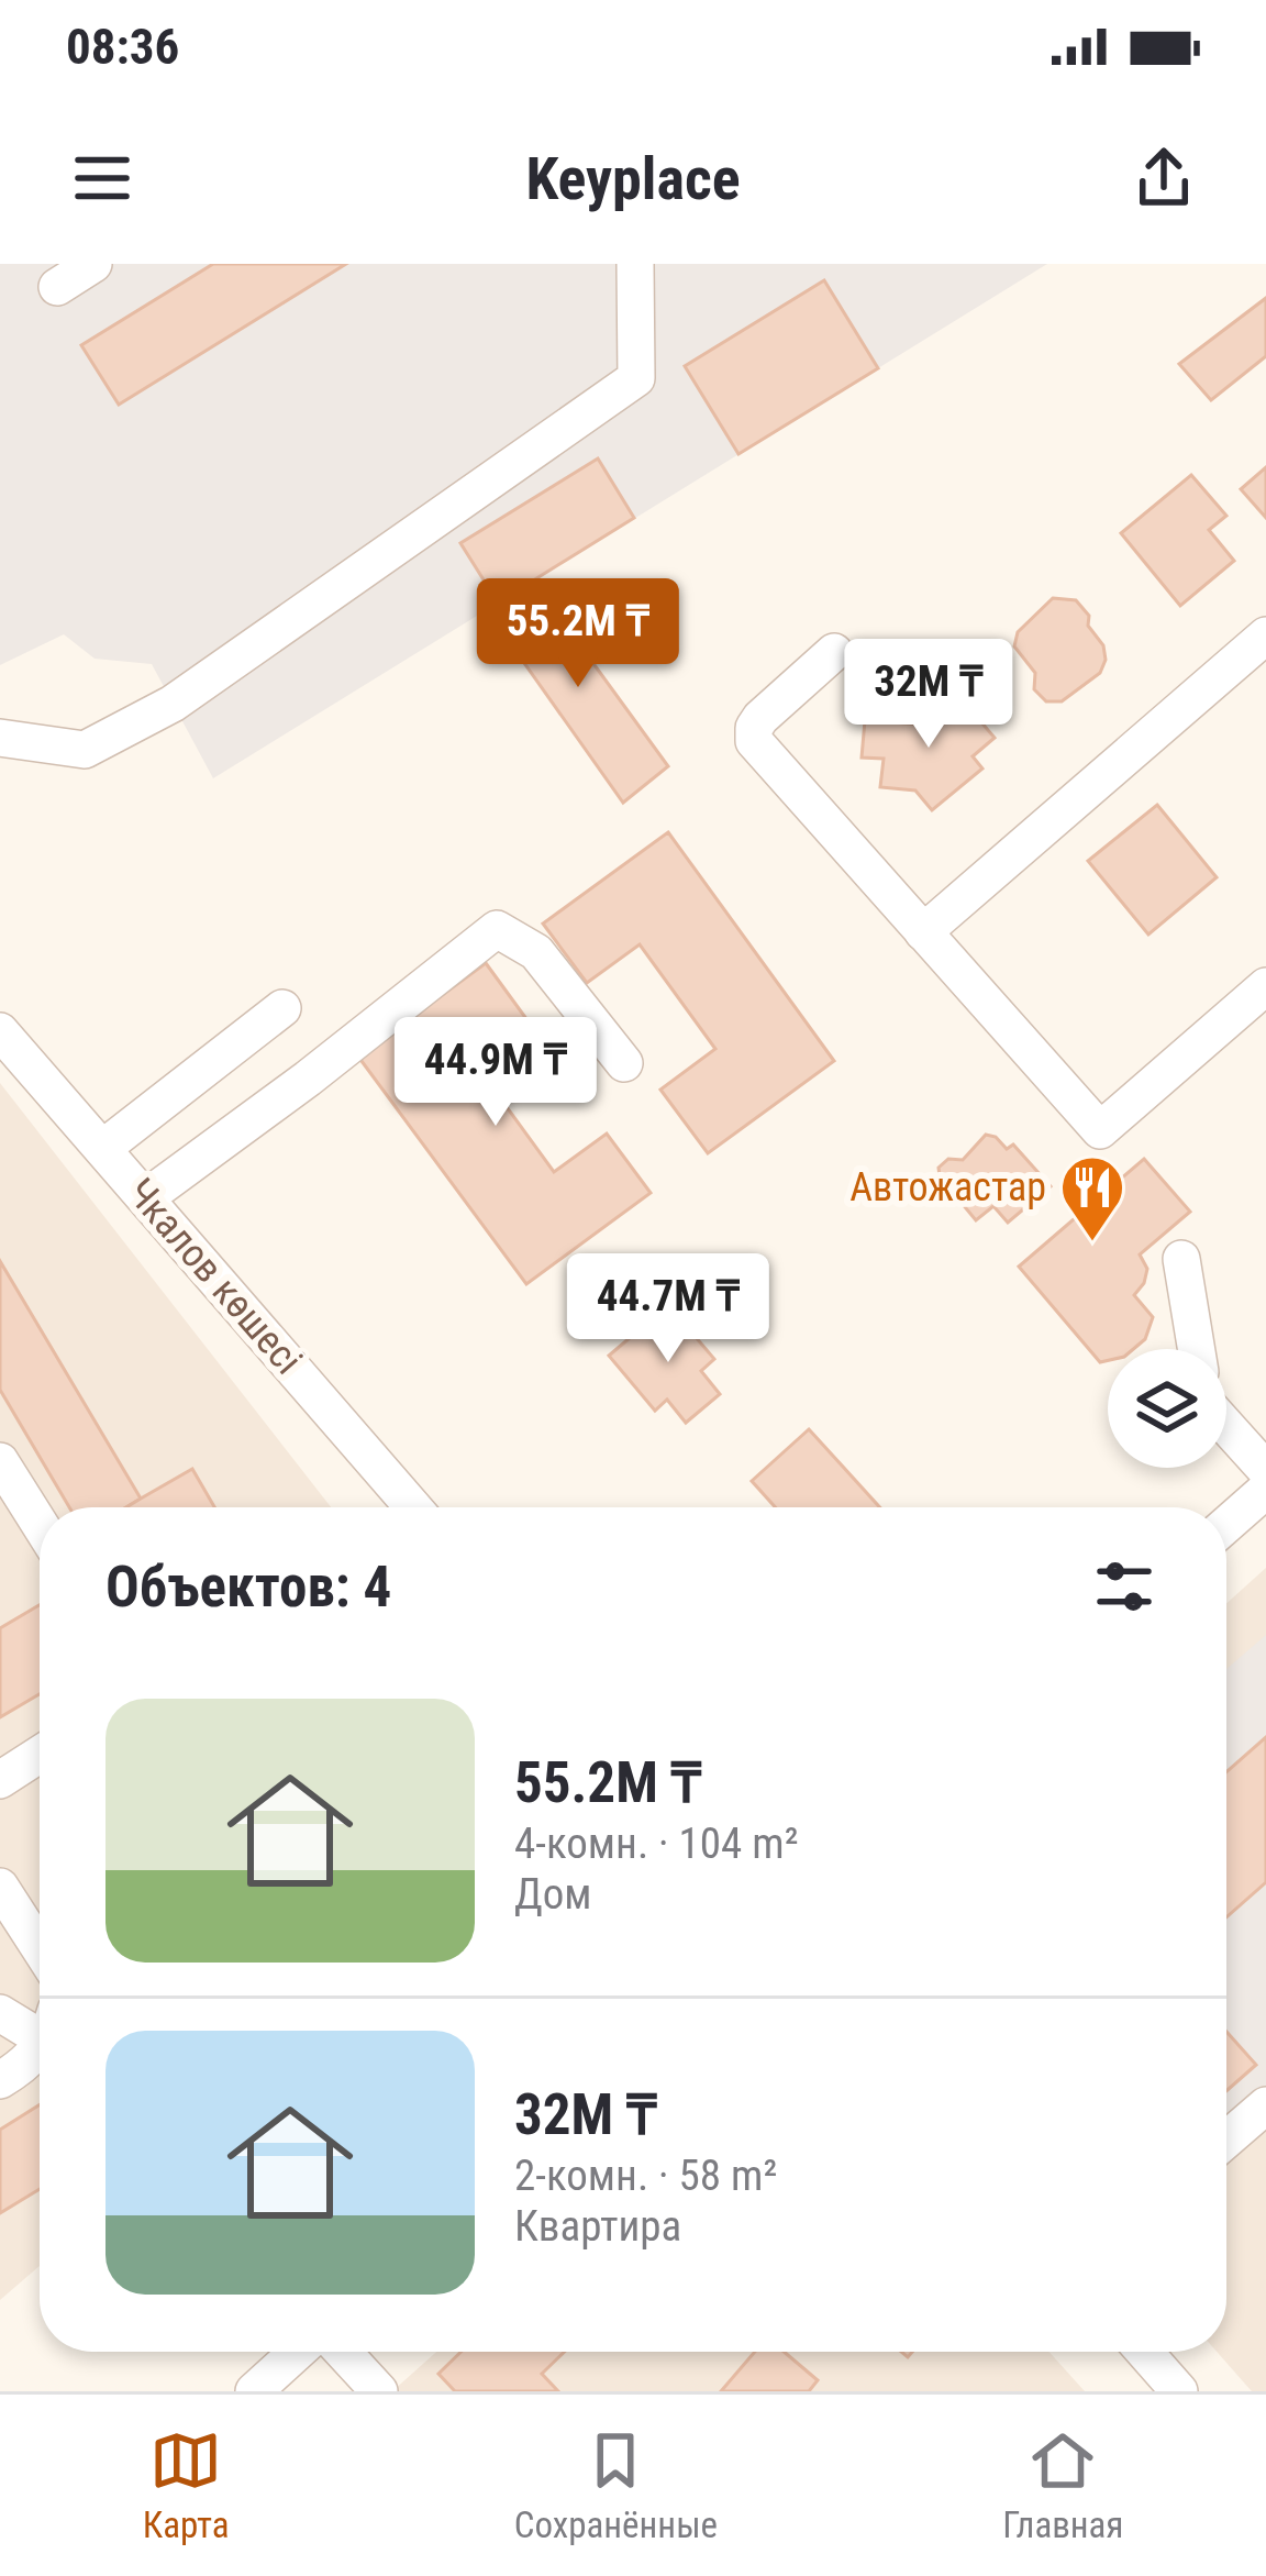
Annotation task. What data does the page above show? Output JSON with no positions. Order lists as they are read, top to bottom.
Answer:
{
  "streets": {
    "street": ["Чкалов көшесі"]
  },
  "places": {
    "restaurant": ["Автожастар"]
  },
  "page": {
    "status": "08:36",
    "header": "Keyplace",
    "price": [
      "55.2M ₸",
      "32M ₸",
      "44.9M ₸",
      "44.7M ₸"
    ],
    "heading": "Объектов: 4",
    "list": [
      {
        "name": "55.2M ₸",
        "note": "4-комн. · 104 m² · Дом"
      },
      {
        "name": "32M ₸",
        "note": "2-комн. · 58 m² · Квартира"
      }
    ],
    "tabs": ["Карта", "Сохранённые", "Главная"]
  }
}
